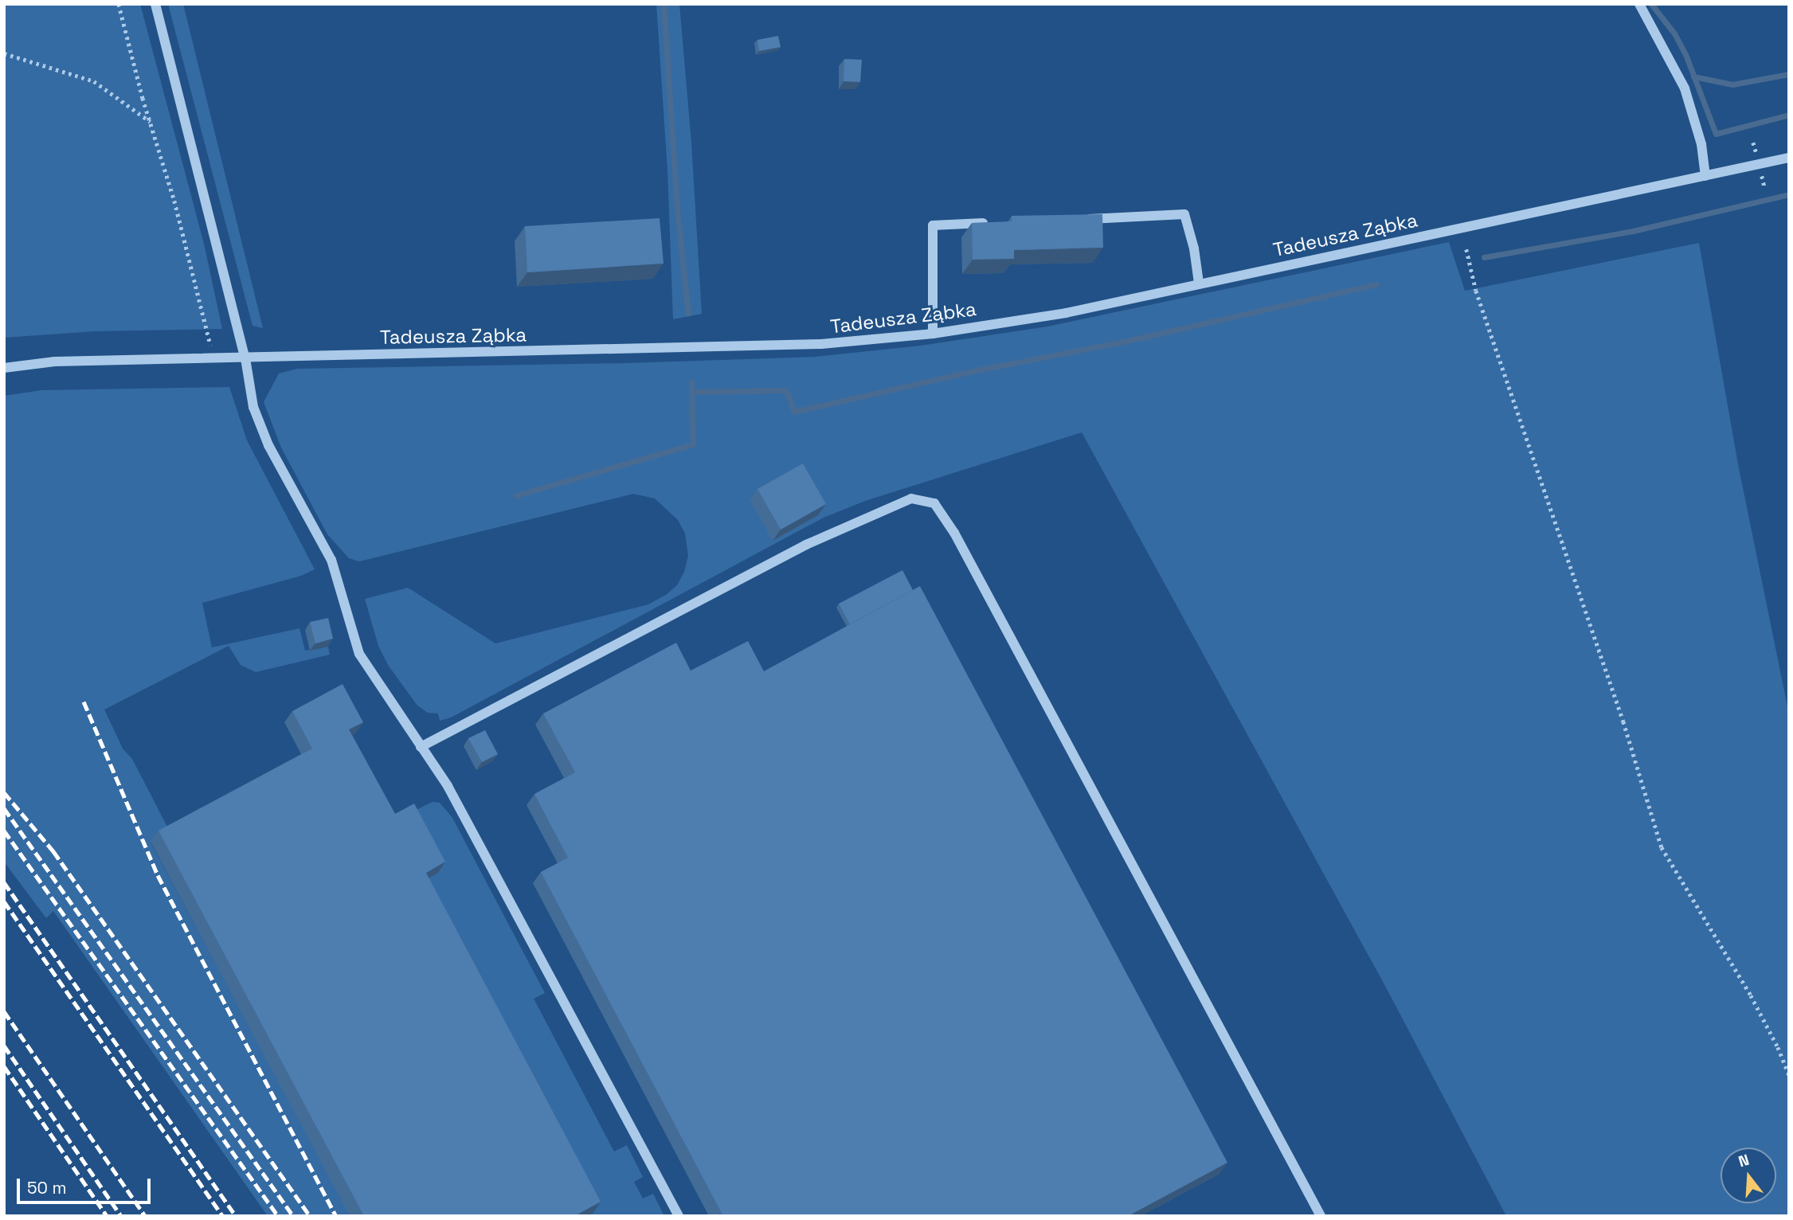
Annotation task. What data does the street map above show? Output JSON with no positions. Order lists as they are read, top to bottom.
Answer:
{
  "streets": {
    "street": ["Tadeusza Ząbka"]
  },
  "scale_bar": "50 m",
  "north": "top"
}
